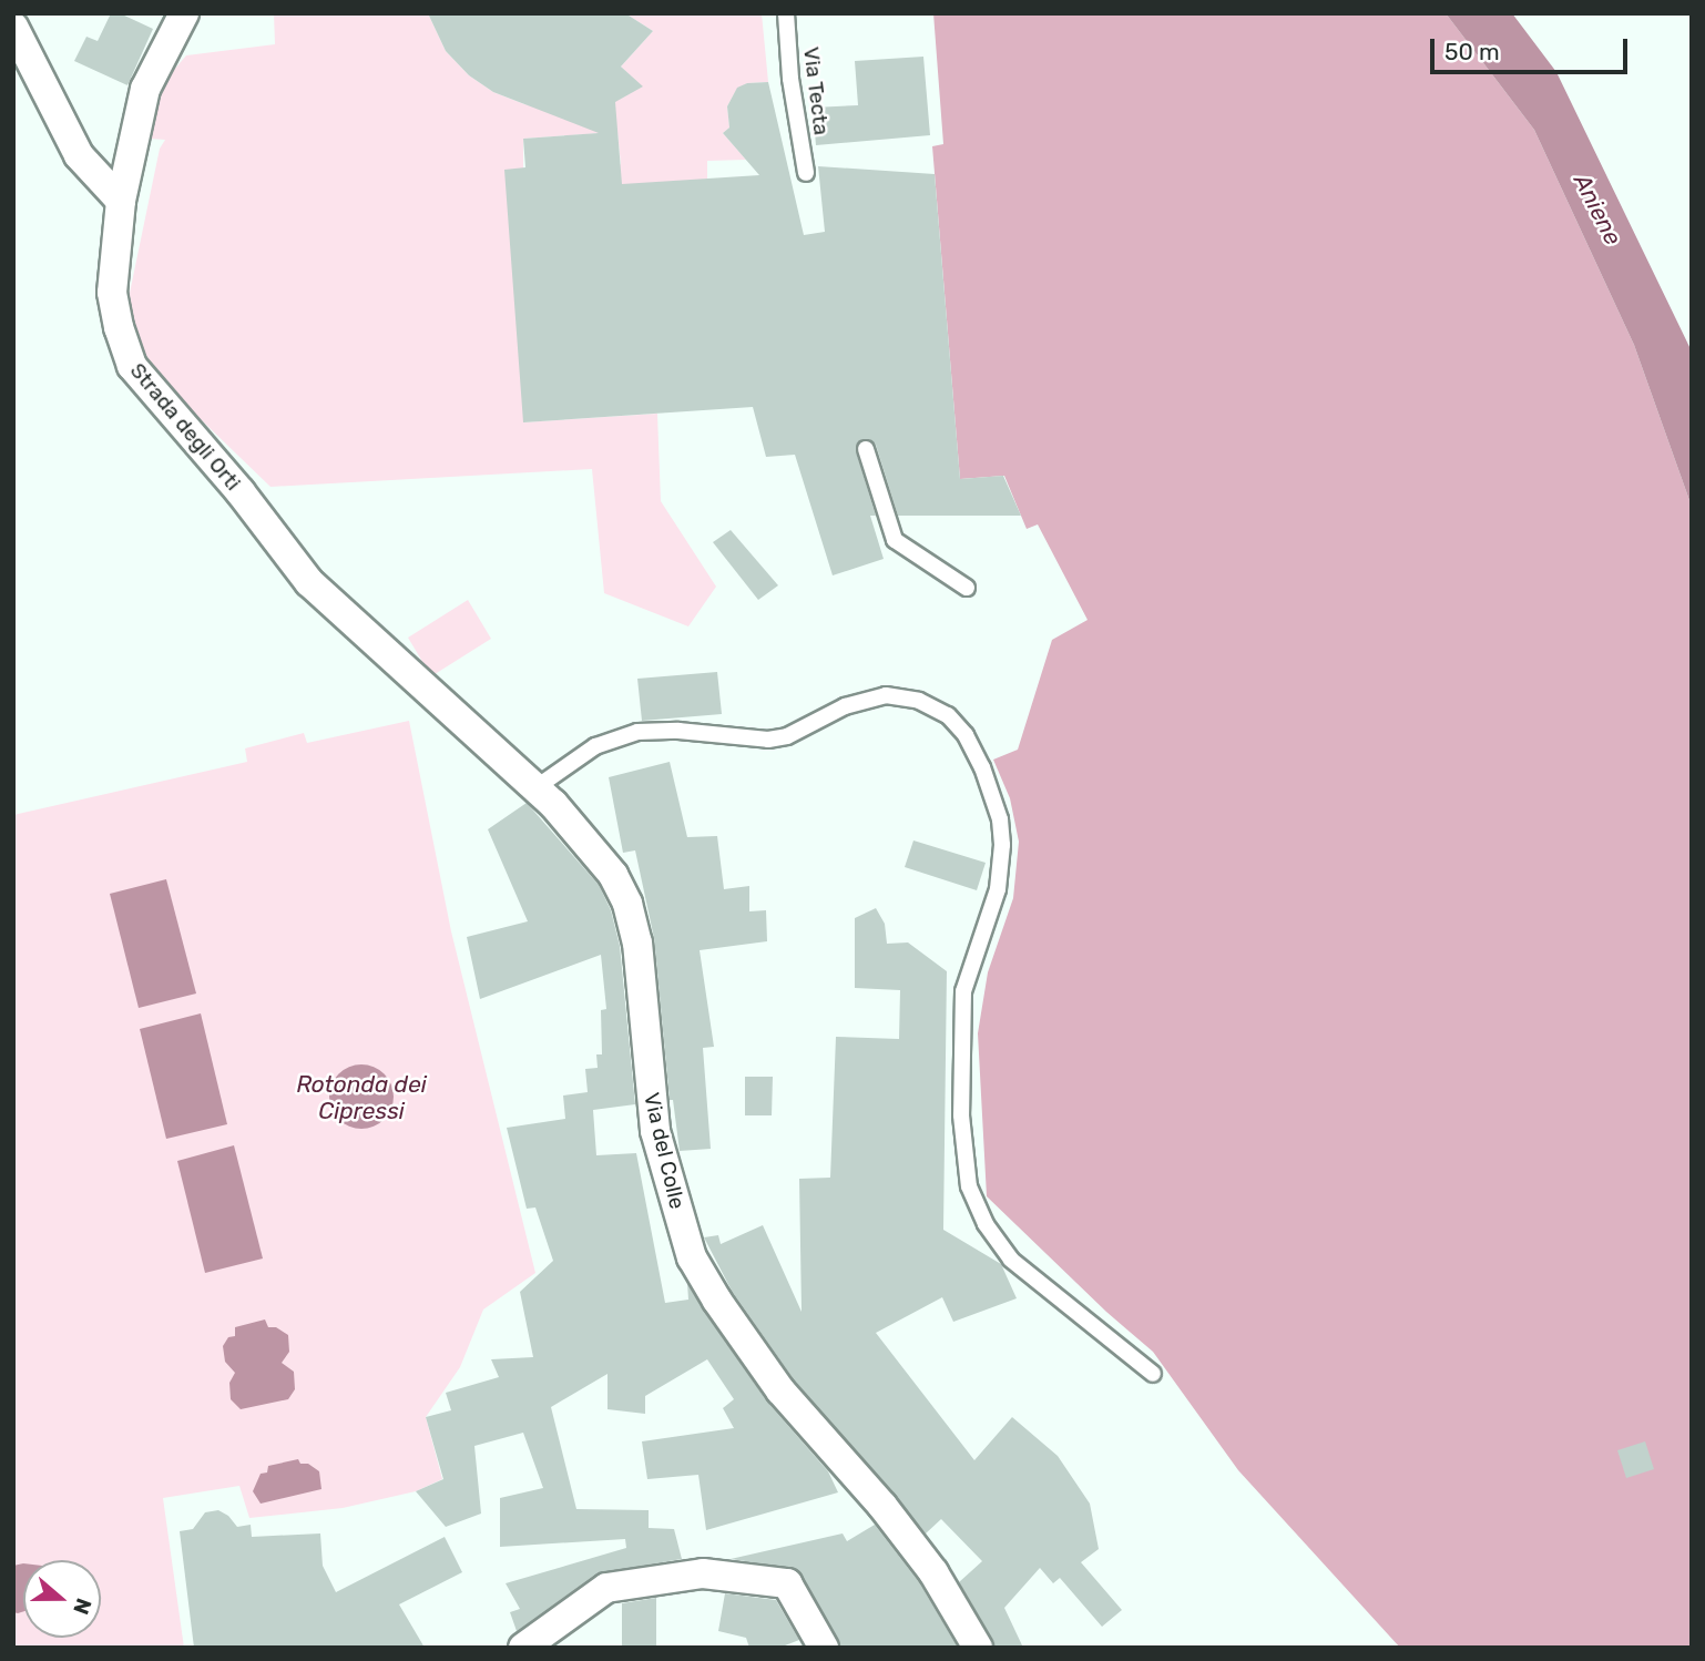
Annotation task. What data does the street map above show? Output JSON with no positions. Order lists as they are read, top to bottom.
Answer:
{
  "streets": {
    "street": ["Strada degli Orti", "Via del Colle"],
    "lane": ["Via Tecta"]
  },
  "crossings": [
    ["Strada degli Orti", "Via del Colle"]
  ],
  "water": ["Aniene", "Rotonda dei Cipressi"],
  "scale_bar": "50 m",
  "north": "right"
}
